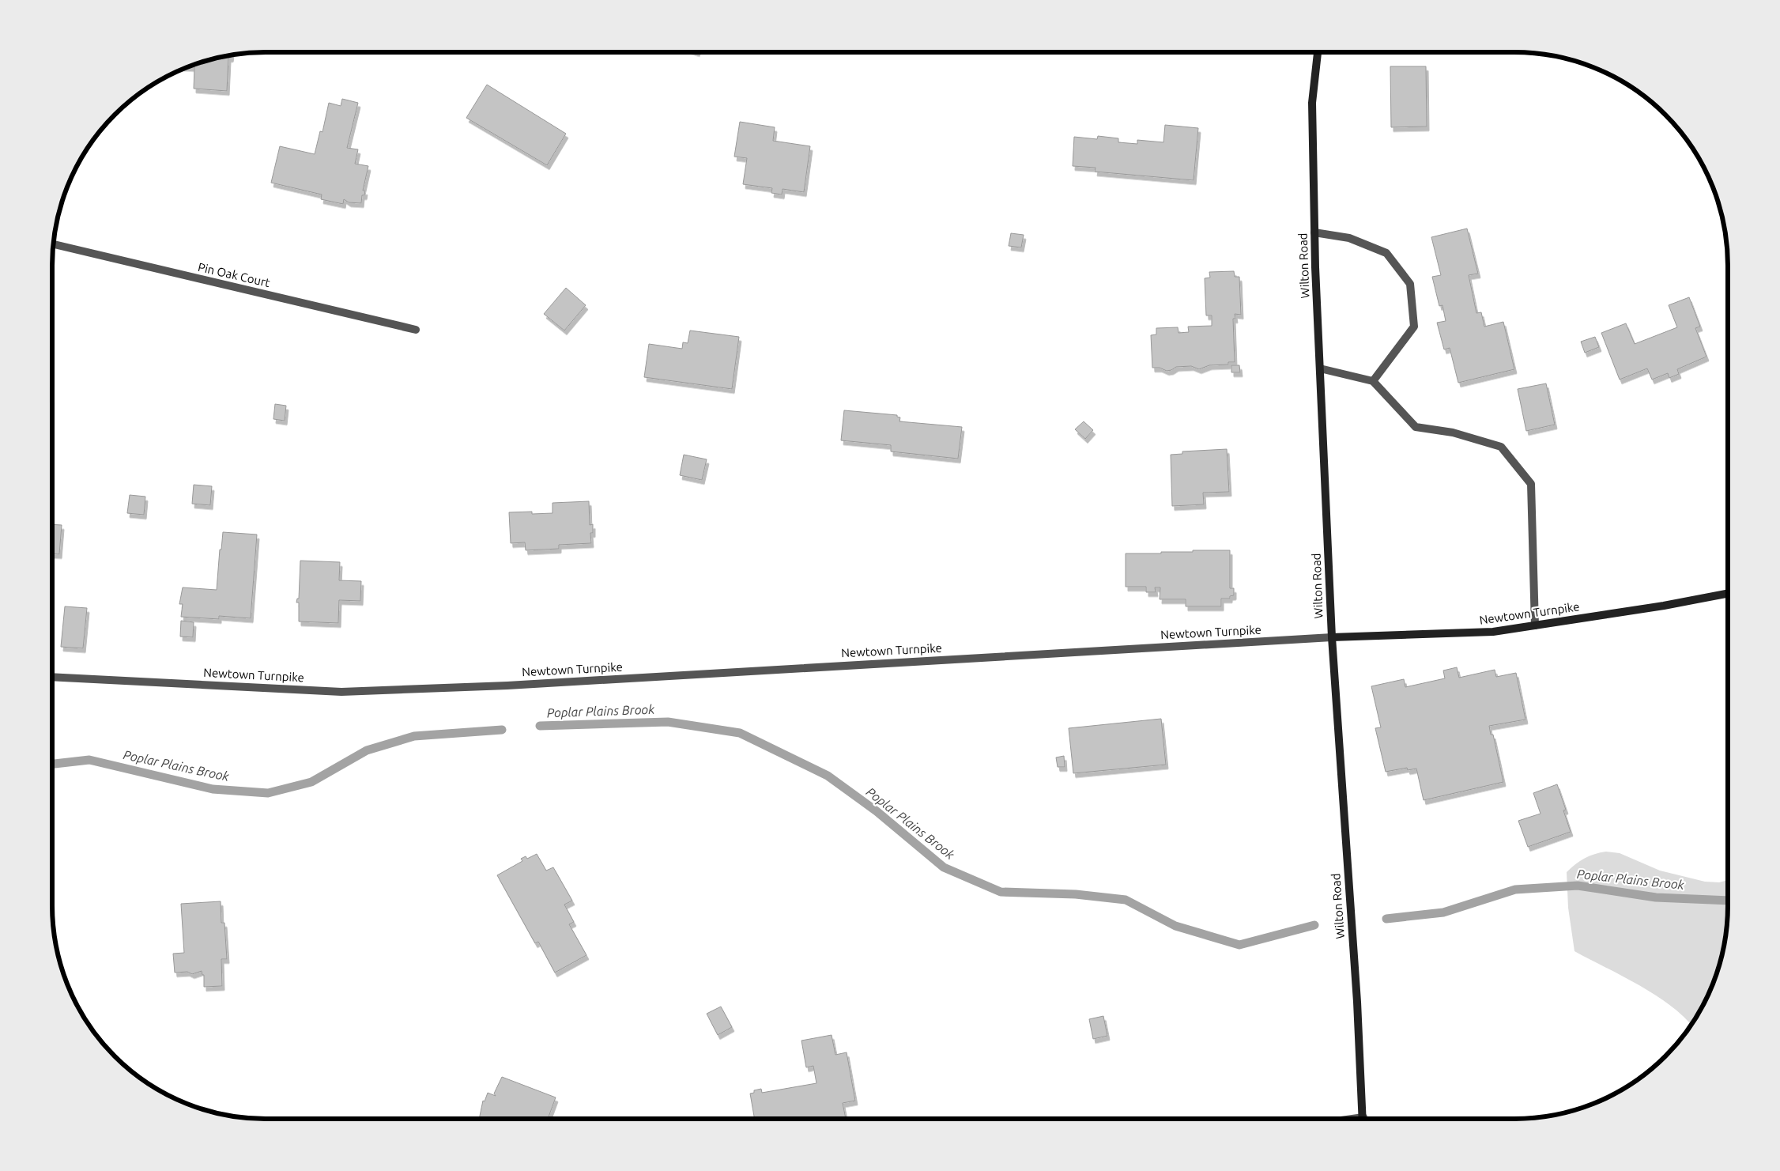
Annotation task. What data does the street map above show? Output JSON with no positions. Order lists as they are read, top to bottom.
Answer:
{
  "streets": {
    "main road": ["Wilton Road", "Newtown Turnpike"],
    "street": ["Pin Oak Court"]
  },
  "crossings": [
    ["Wilton Road", "Newtown Turnpike"]
  ],
  "water": ["Poplar Plains Brook"]
}
